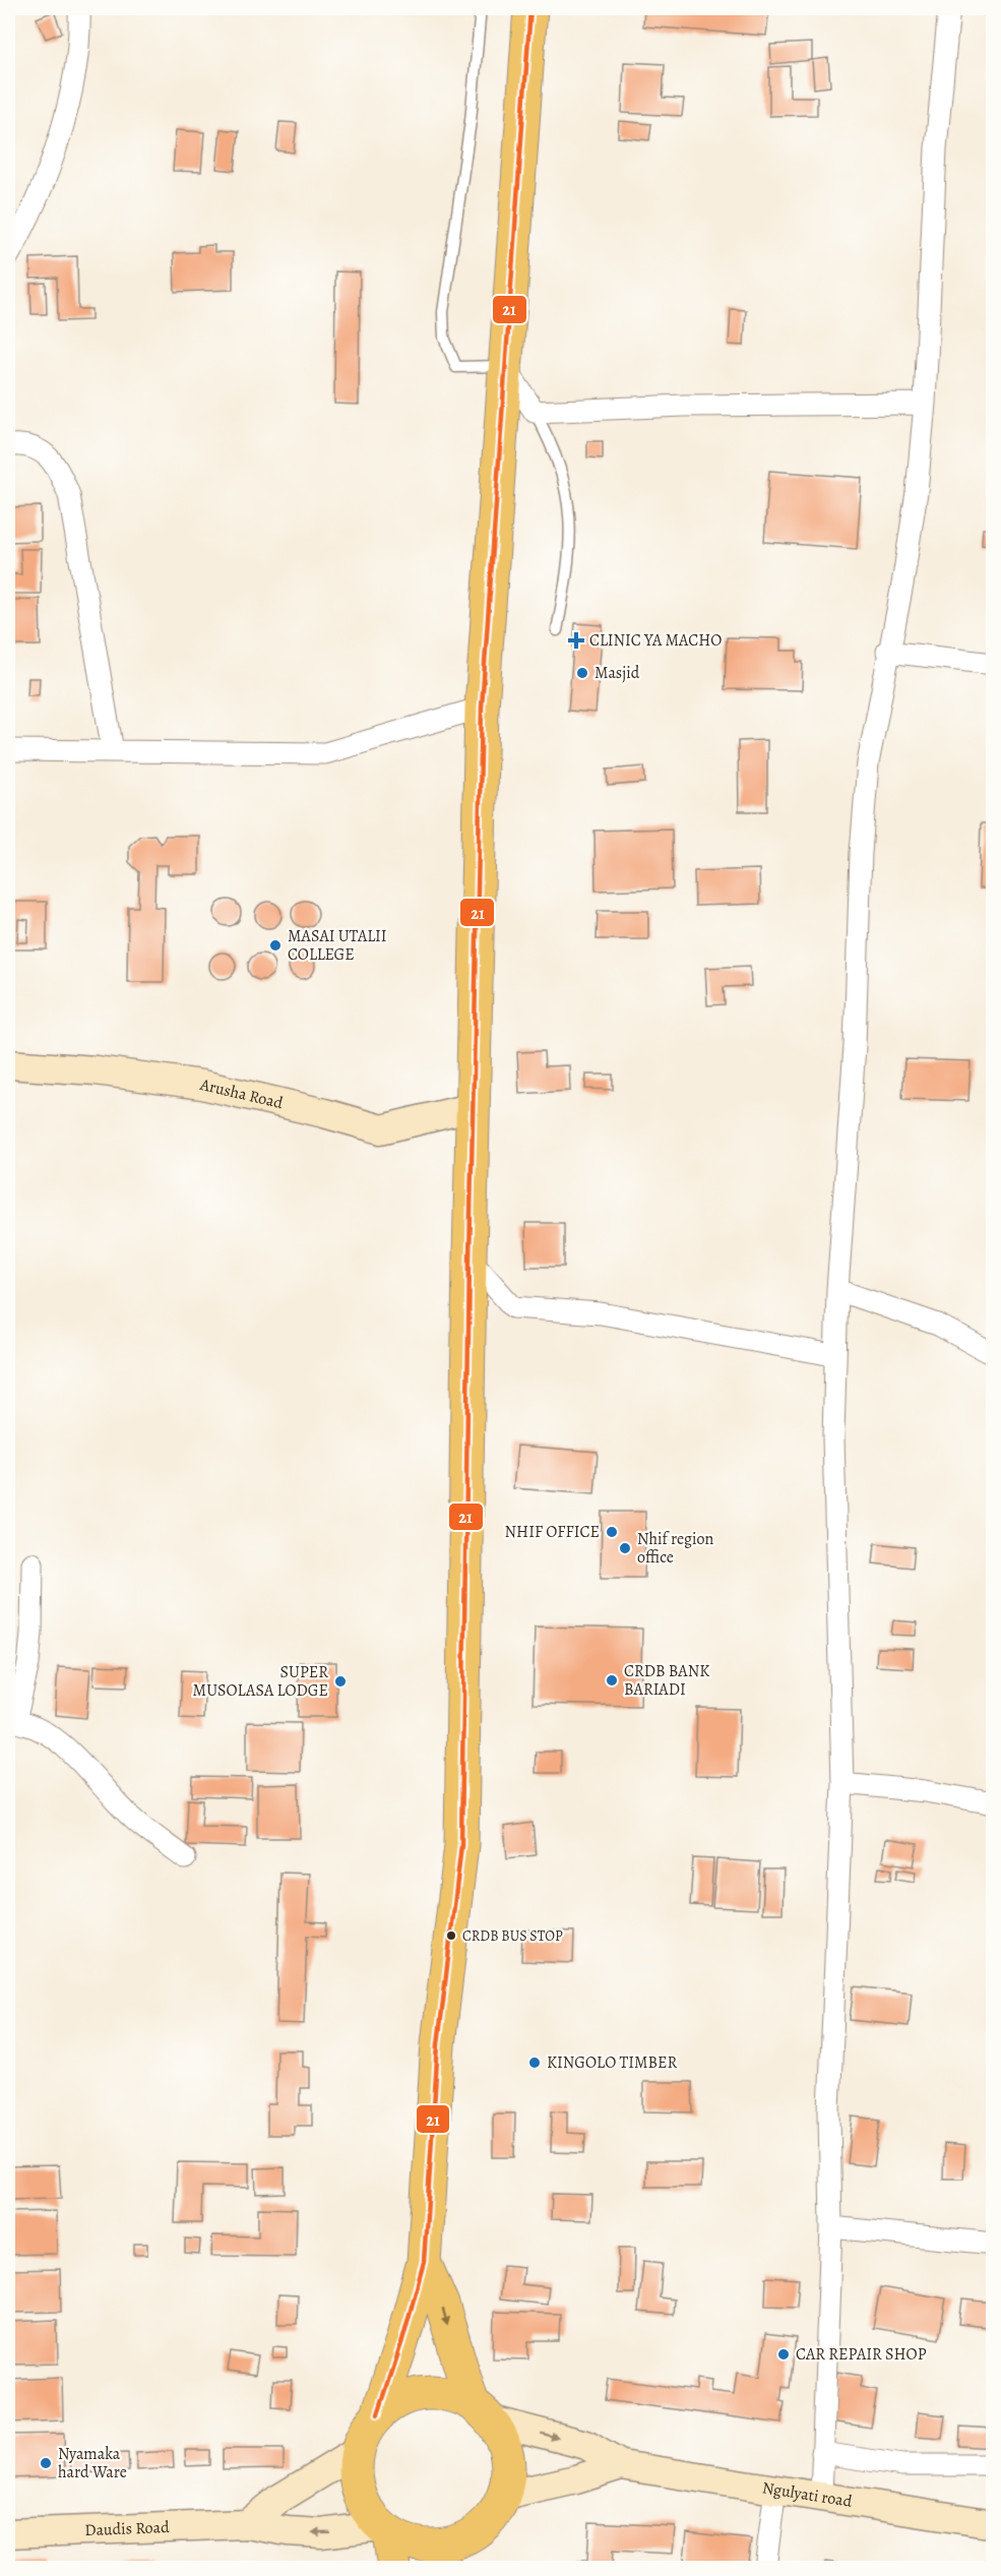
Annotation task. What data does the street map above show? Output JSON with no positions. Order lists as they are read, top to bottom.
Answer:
{
  "streets": {
    "main road": ["Arusha Road", "Ngulyati road", "Daudis Road"]
  },
  "crossings": [
    ["Ngulyati road", "Daudis Road"]
  ],
  "one_way": ["Daudis Road"],
  "places": {
    "health": ["CLINIC YA MACHO"],
    "other": [
      "Masjid",
      "MASAI UTALII COLLEGE",
      "NHIF OFFICE",
      "Nhif region office",
      "CRDB BANK BARIADI",
      "SUPER MUSOLASA LODGE",
      "CRDB BUS STOP",
      "KINGOLO TIMBER",
      "CAR REPAIR SHOP",
      "Nyamaka hard Ware"
    ]
  },
  "lines": ["transit line 21"]
}
